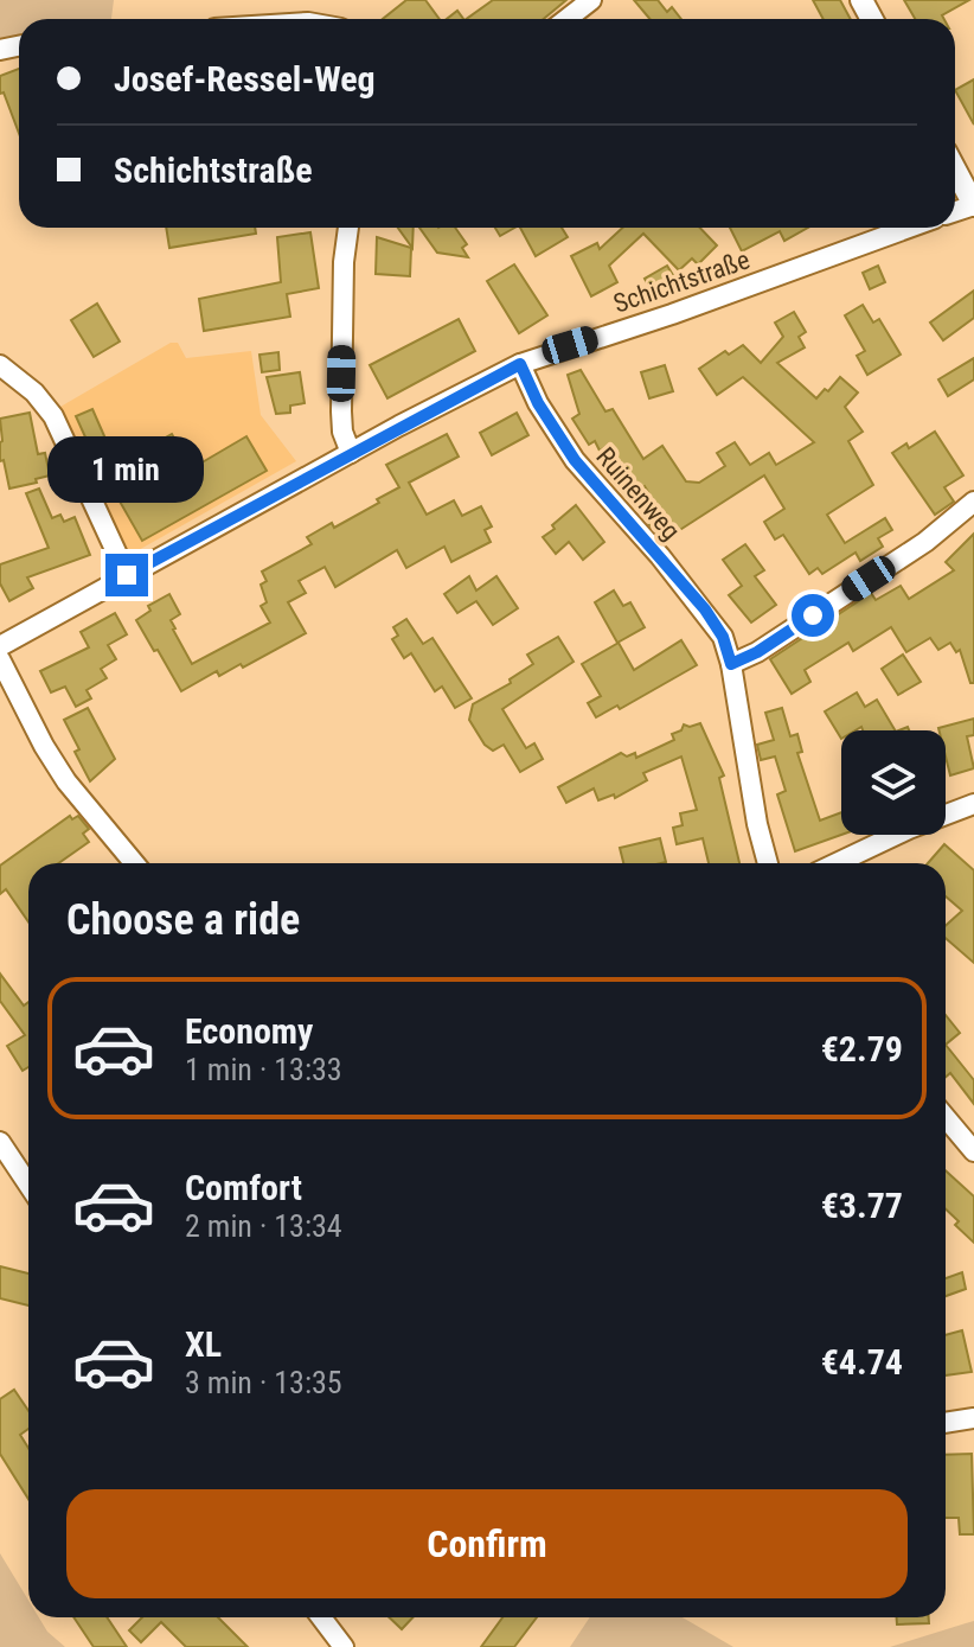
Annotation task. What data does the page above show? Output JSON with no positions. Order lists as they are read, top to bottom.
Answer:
{
  "streets": {
    "street": ["Schichtstraße", "Ruinenweg"]
  },
  "crossings": [
    ["Schichtstraße", "Ruinenweg"]
  ],
  "page": {
    "banner": ["Josef-Ressel-Weg", "Schichtstraße"],
    "bubble": "1 min",
    "heading": "Choose a ride",
    "list": [
      {
        "name": "Economy",
        "note": "1 min · 13:33",
        "value": "€2.79"
      },
      {
        "name": "Comfort",
        "note": "2 min · 13:34",
        "value": "€3.77"
      },
      {
        "name": "XL",
        "note": "3 min · 13:35",
        "value": "€4.74"
      }
    ],
    "buttons": "Confirm"
  }
}
